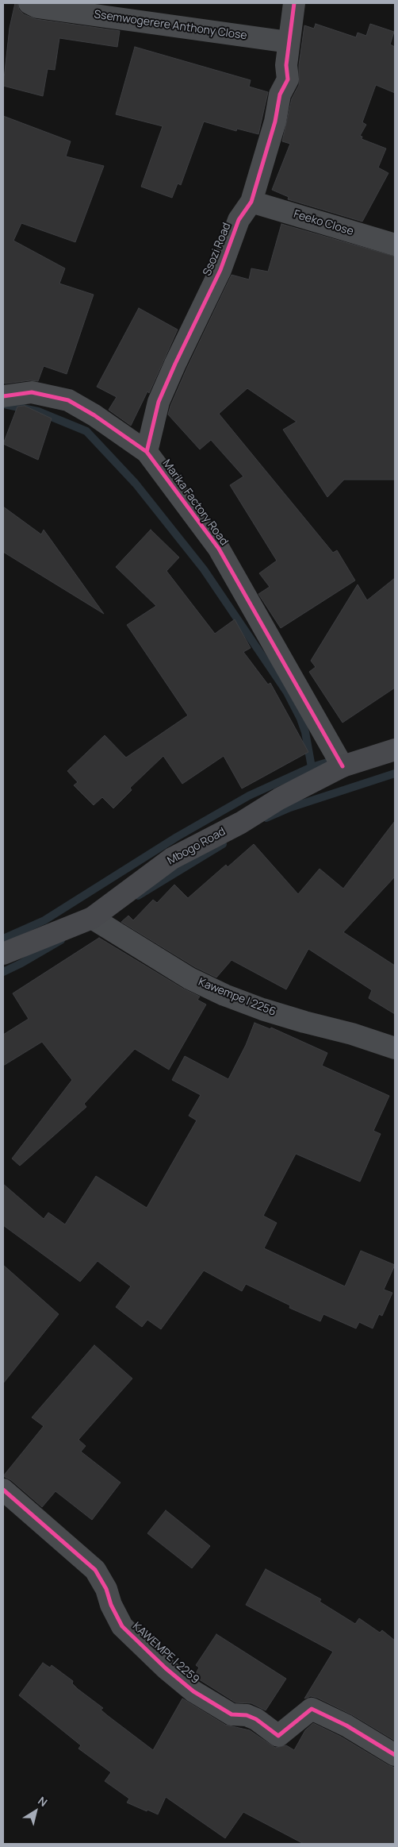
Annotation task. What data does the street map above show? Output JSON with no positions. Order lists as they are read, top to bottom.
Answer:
{
  "streets": {
    "street": [
      "Ssemwogerere Anthony Close",
      "Feeko Close",
      "Ssozi Road",
      "Marika Factory Road",
      "Mbogo Road",
      "Kawempe I 2256",
      "KAWEMPE I 2259"
    ]
  },
  "crossings": [
    ["Ssemwogerere Anthony Close", "Ssozi Road"],
    ["Feeko Close", "Ssozi Road"],
    ["Ssozi Road", "Marika Factory Road"],
    ["Marika Factory Road", "Mbogo Road"],
    ["Mbogo Road", "Kawempe I 2256"]
  ],
  "north": "top right"
}
